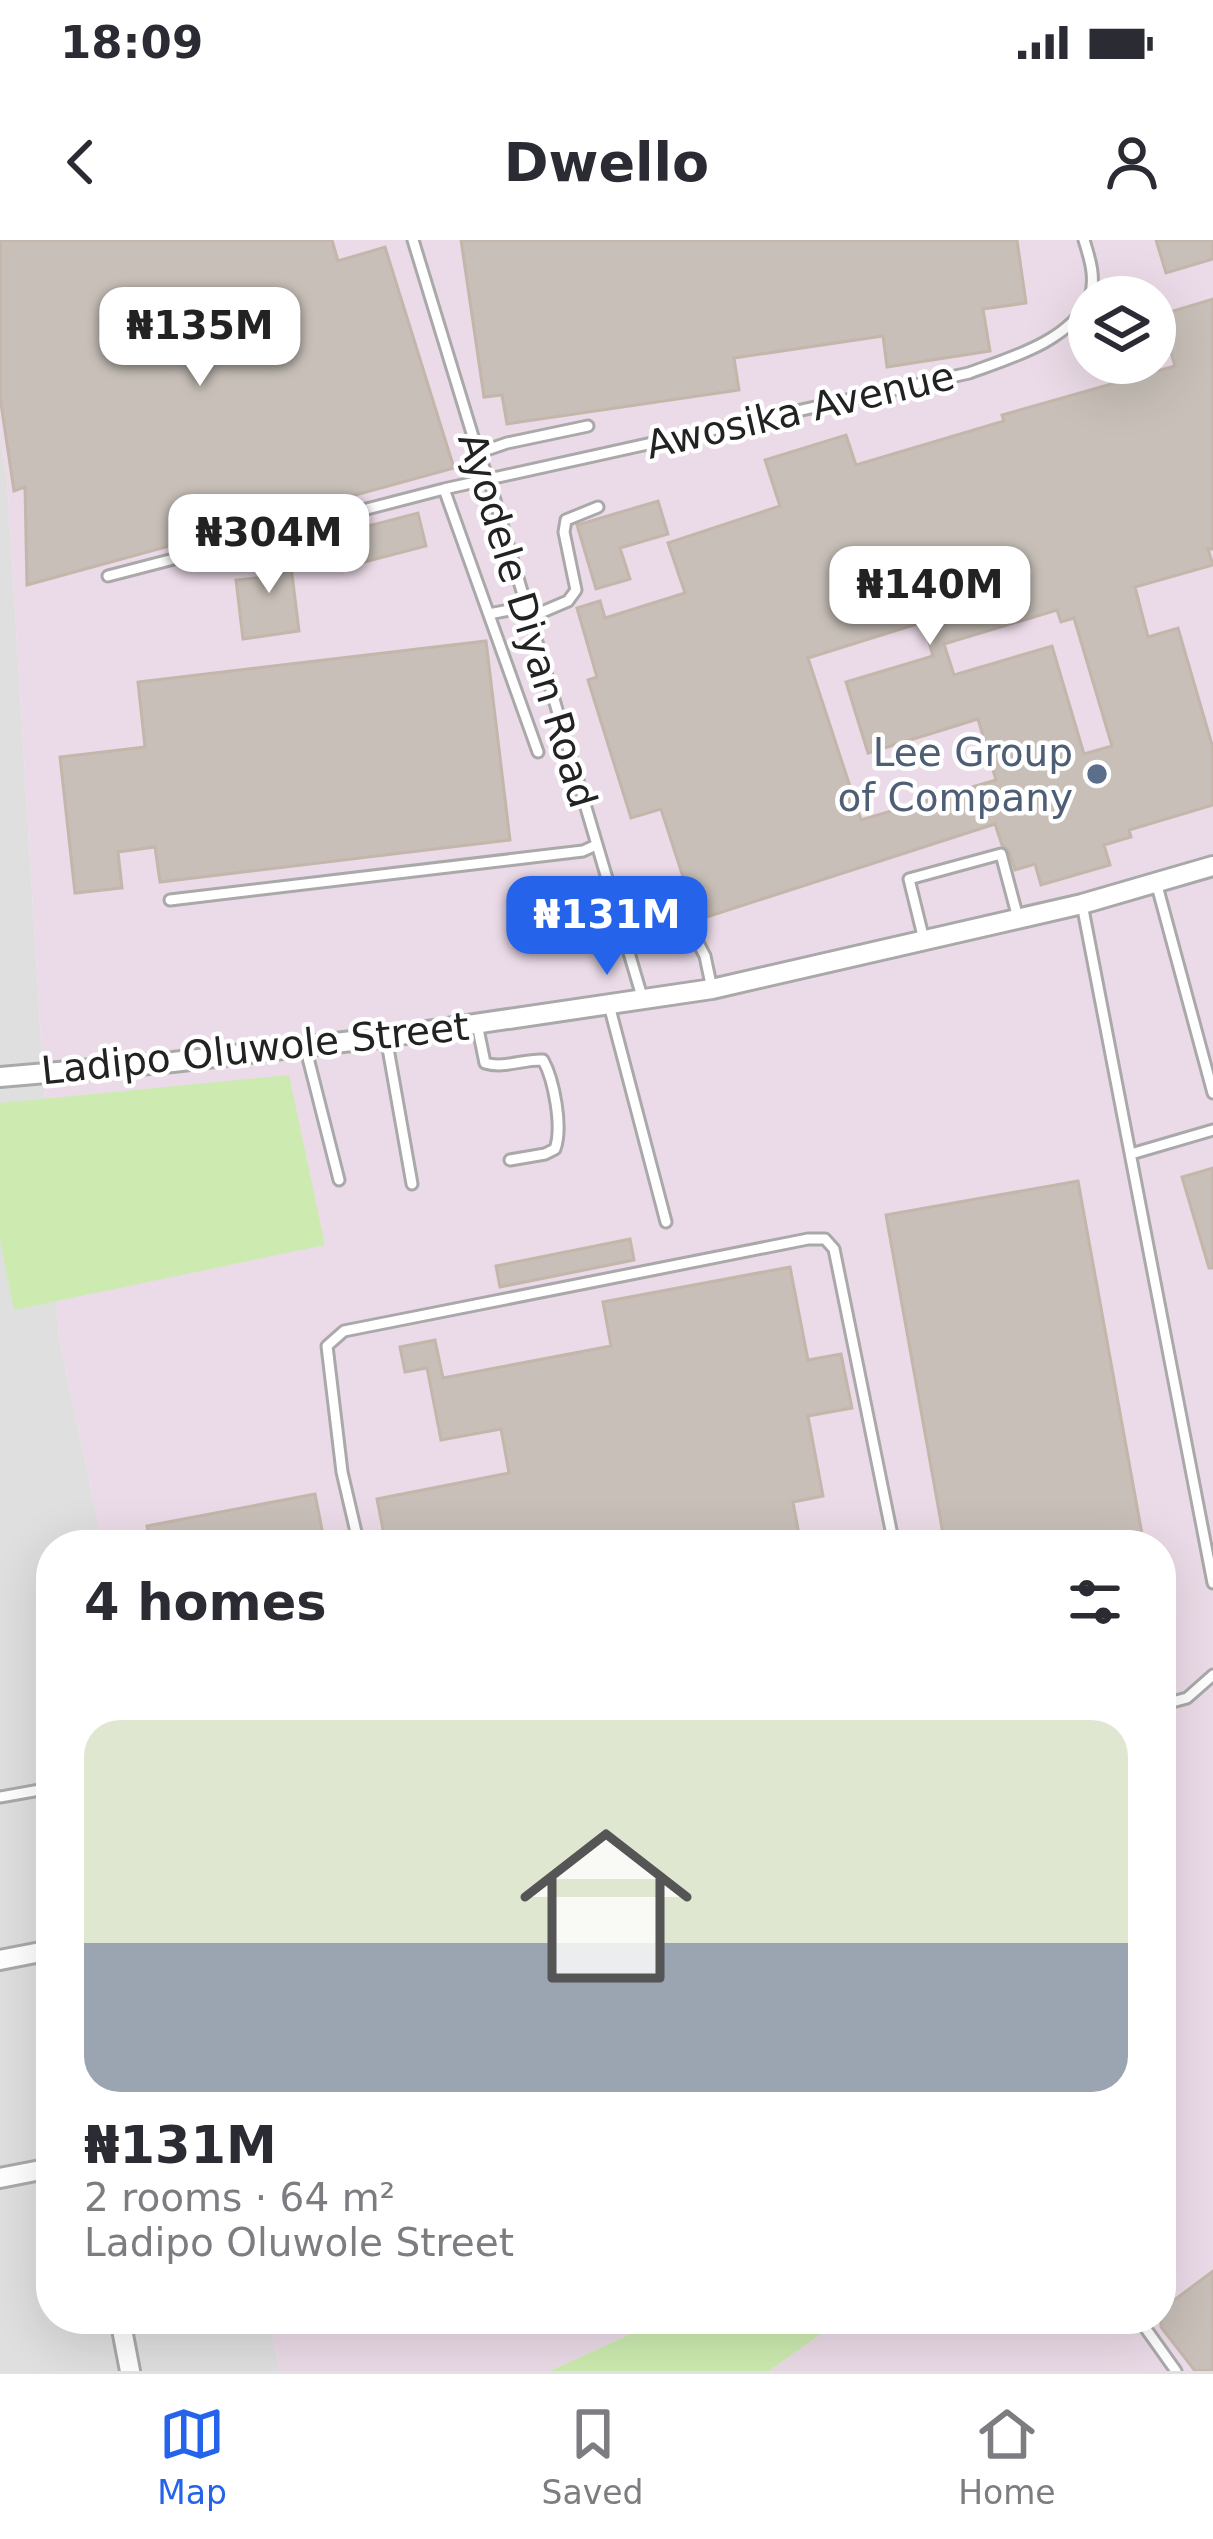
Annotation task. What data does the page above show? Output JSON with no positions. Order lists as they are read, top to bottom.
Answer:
{
  "streets": {
    "street": ["Ladipo Oluwole Street"],
    "lane": ["Awosika Avenue", "Ayodele Diyan Road"]
  },
  "crossings": [
    ["Awosika Avenue", "Ayodele Diyan Road"],
    ["Ayodele Diyan Road", "Ladipo Oluwole Street"]
  ],
  "places": ["Lee Group of Company"],
  "page": {
    "status": "18:09",
    "header": "Dwello",
    "price": [
      "₦135M",
      "₦304M",
      "₦140M",
      "₦131M"
    ],
    "heading": "4 homes",
    "list": [
      {
        "name": "₦131M",
        "note": "2 rooms · 64 m² · Ladipo Oluwole Street"
      }
    ],
    "tabs": ["Map", "Saved", "Home"]
  }
}
